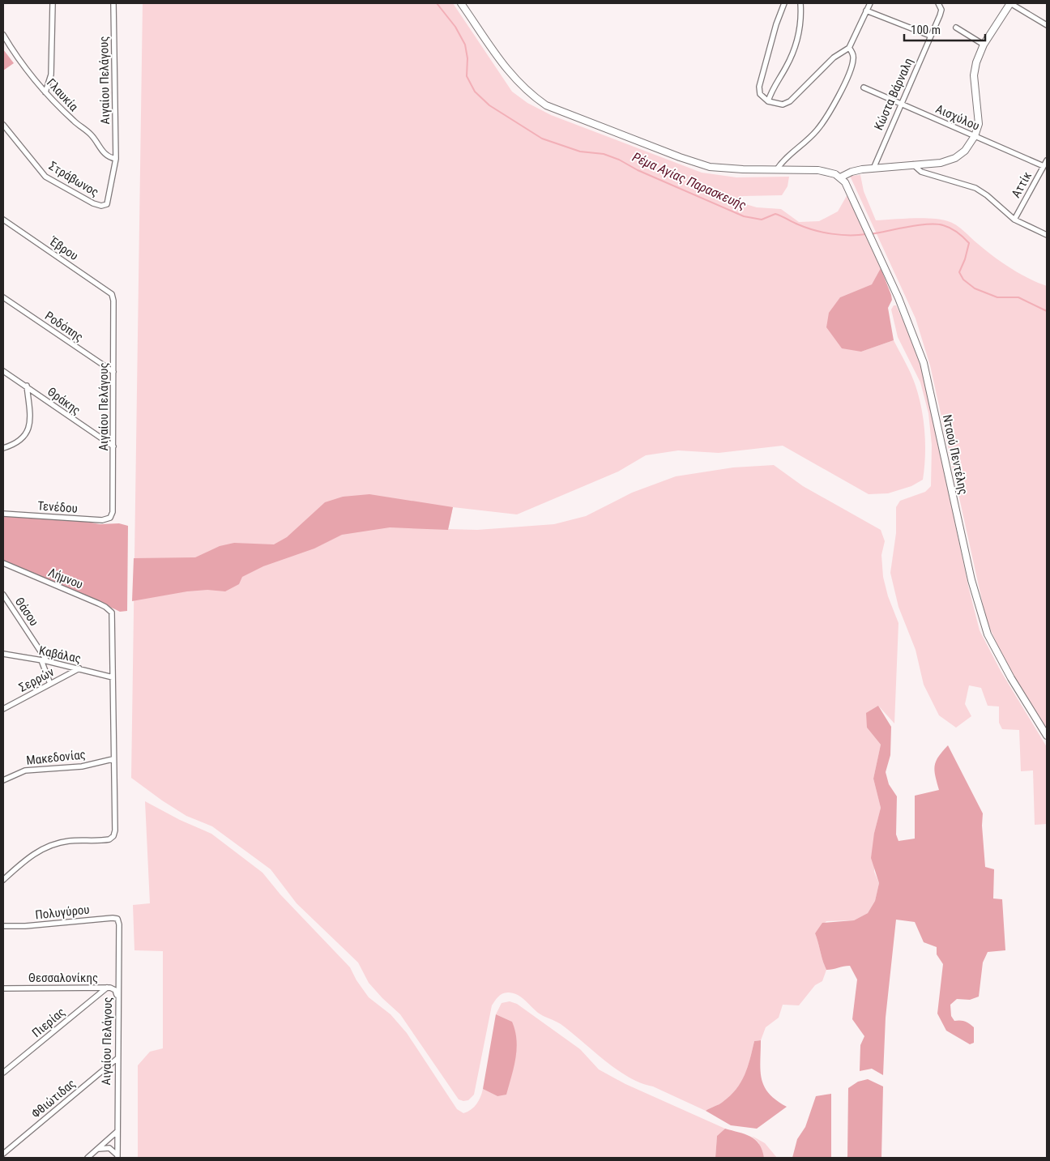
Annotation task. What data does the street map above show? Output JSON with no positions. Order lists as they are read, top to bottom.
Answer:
{
  "streets": {
    "street": [
      "Αιγαίου Πελάγους",
      "Κώστα Βάρναλη",
      "Γλαυκία",
      "Αισχύλου",
      "Στράβωνος",
      "Αττίκ",
      "Έβρου",
      "Ροδόπης",
      "Θράκης",
      "Νταού Πεντέλης",
      "Τενέδου",
      "Λήμνου",
      "Θάσου",
      "Καβάλας",
      "Σερρών",
      "Μακεδονίας",
      "Πολυγύρου",
      "Θεσσαλονίκης",
      "Πιερίας",
      "Φθιώτιδας"
    ]
  },
  "crossings": [
    ["Αιγαίου Πελάγους", "Γλαυκία"],
    ["Αιγαίου Πελάγους", "Στράβωνος"],
    ["Αιγαίου Πελάγους", "Έβρου"],
    ["Αιγαίου Πελάγους", "Ροδόπης"],
    ["Αιγαίου Πελάγους", "Θράκης"],
    ["Αιγαίου Πελάγους", "Τενέδου"],
    ["Αιγαίου Πελάγους", "Πολυγύρου"],
    ["Αιγαίου Πελάγους", "Θεσσαλονίκης"],
    ["Αιγαίου Πελάγους", "Φθιώτιδας"],
    ["Κώστα Βάρναλη", "Αισχύλου"],
    ["Αισχύλου", "Αττίκ"],
    ["Λήμνου", "Καβάλας"],
    ["Θάσου", "Καβάλας"],
    ["Καβάλας", "Σερρών"],
    ["Θεσσαλονίκης", "Πιερίας"]
  ],
  "water": ["Ρέμα Αγίας Παρασκευής"],
  "scale_bar": "100 m"
}
